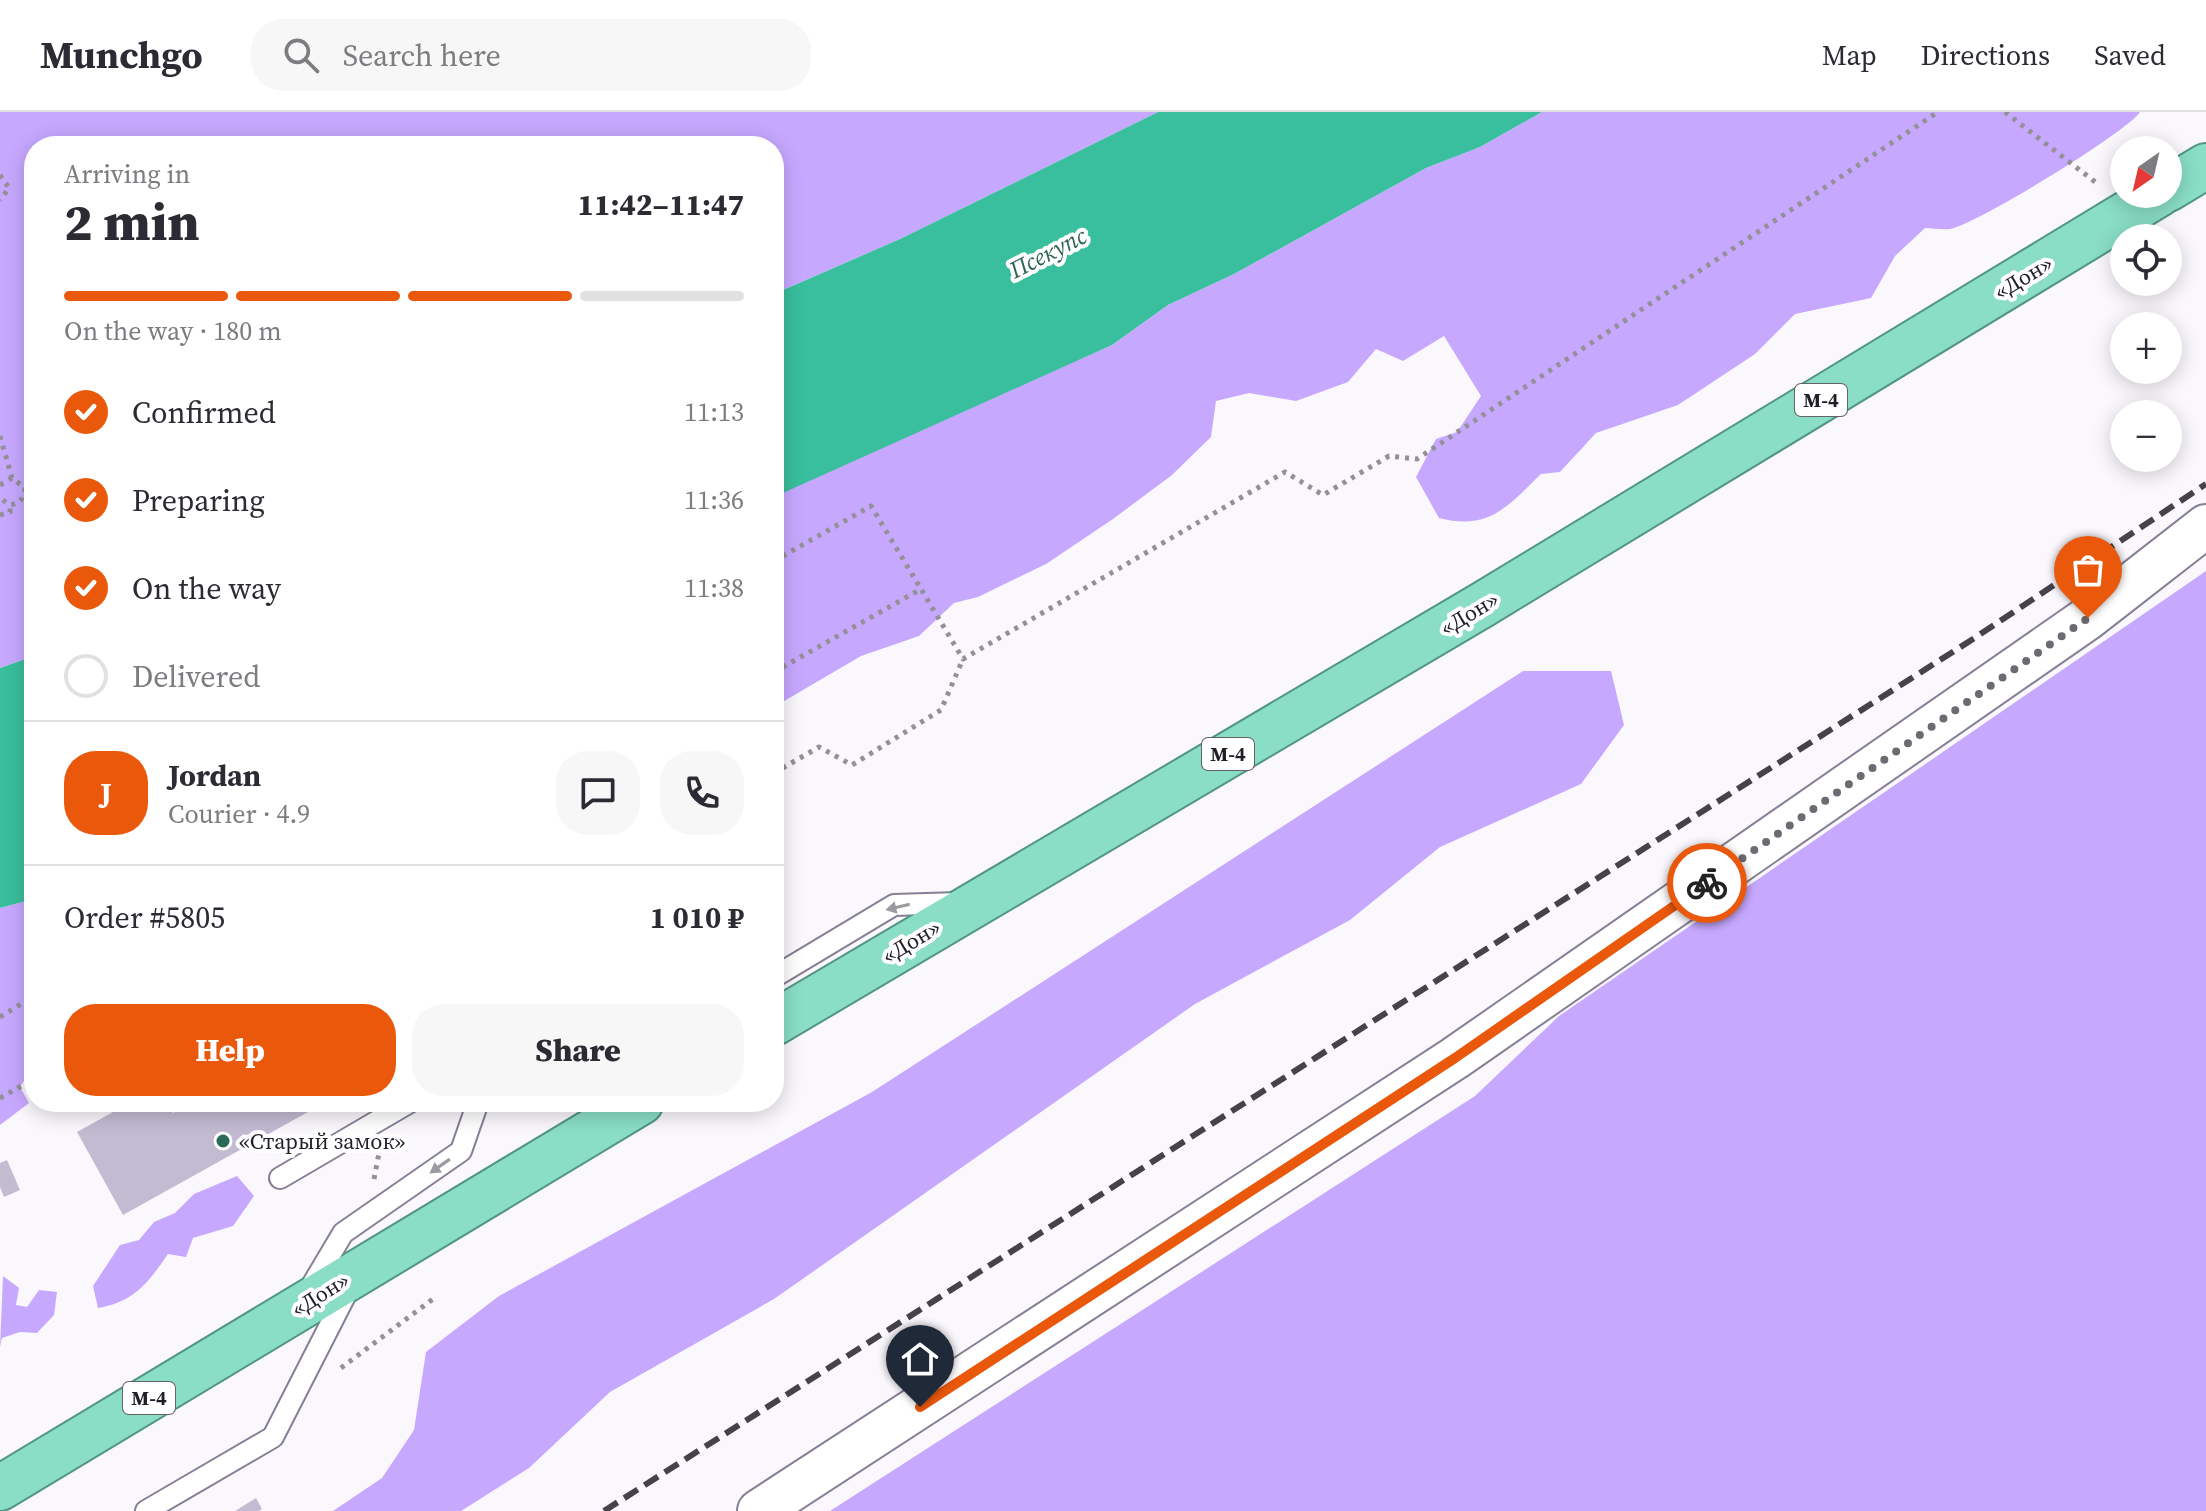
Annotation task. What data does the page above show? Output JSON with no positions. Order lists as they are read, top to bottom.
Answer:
{
  "streets": {
    "highway": ["«Дон»", "М-4"]
  },
  "water": ["Псекупс"],
  "places": ["«Старый замок»"],
  "north": "bottom left",
  "page": {
    "header": "Munchgo",
    "search": "Search here",
    "nav": ["Map", "Directions", "Saved"],
    "map_buttons": ["+", "−"],
    "heading": ["2 min", "Arriving in", "11:42–11:47"],
    "panel": [
      "Jordan",
      "Courier · 4.9",
      "Order #5805",
      "1 010 ₽"
    ],
    "bar": "On the way · 180 m",
    "list": [
      ["Confirmed", "11:13"],
      ["Preparing", "11:36"],
      ["On the way", "11:38"],
      "Delivered"
    ],
    "round": "J",
    "buttons": ["Help", "Share"]
  }
}
